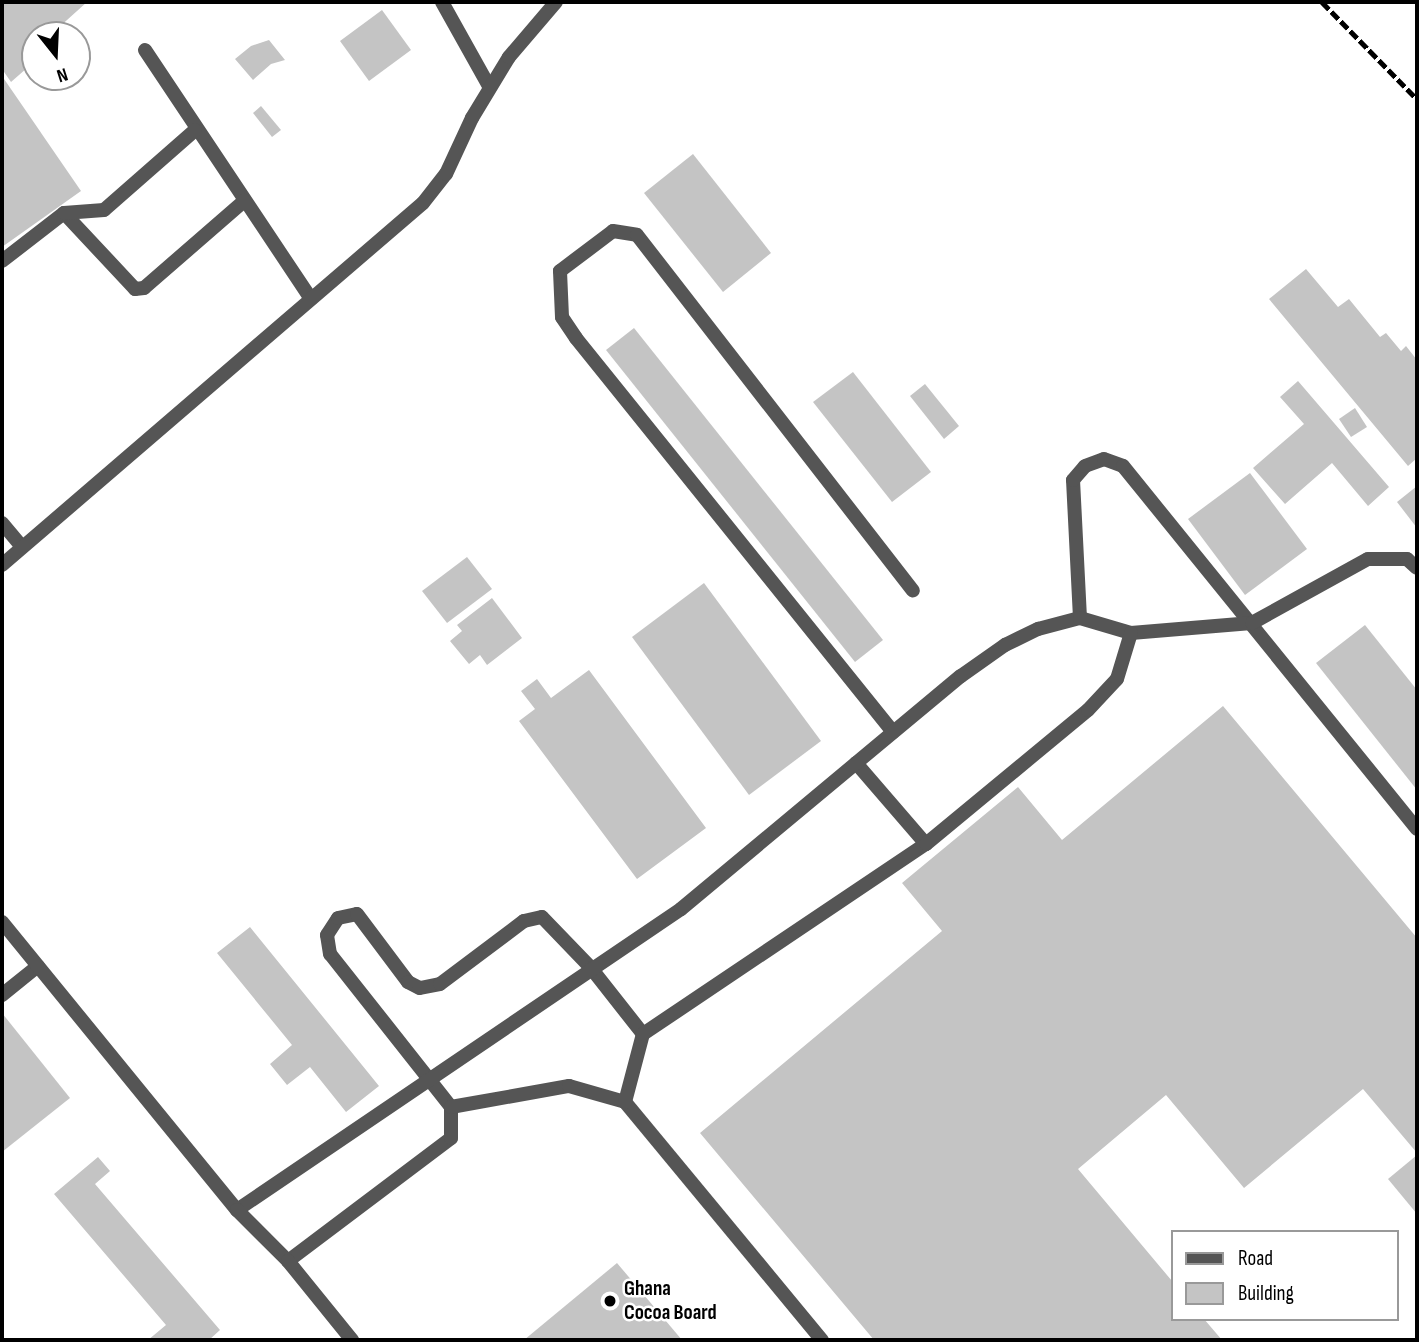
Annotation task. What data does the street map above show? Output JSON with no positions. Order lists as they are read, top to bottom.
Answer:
{
  "places": ["Ghana Cocoa Board"],
  "legend": ["Road", "Building"],
  "north": "bottom"
}
